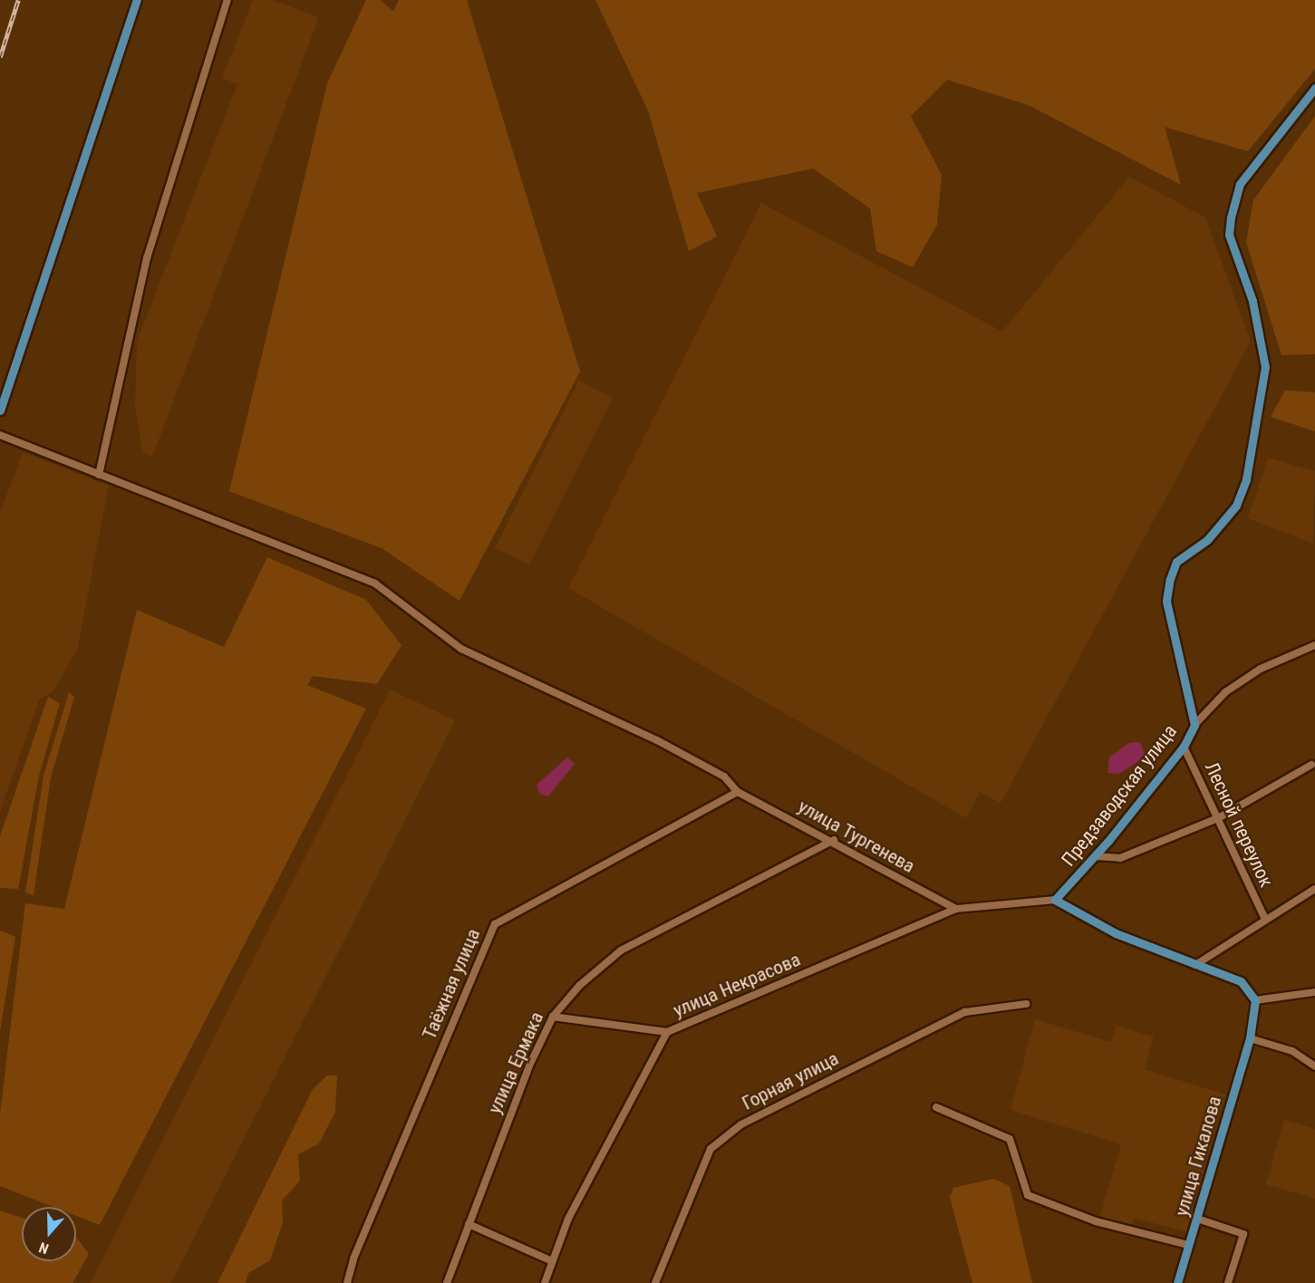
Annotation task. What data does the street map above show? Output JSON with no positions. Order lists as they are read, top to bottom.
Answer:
{
  "streets": {
    "main road": ["Предзаводская улица", "улица Гикалова"],
    "street": [
      "Лесной переулок",
      "улица Тургенева",
      "Таёжная улица",
      "улица Некрасова",
      "улица Ермака",
      "Горная улица"
    ]
  },
  "crossings": [
    ["Предзаводская улица", "Лесной переулок"],
    ["улица Тургенева", "Таёжная улица"],
    ["улица Тургенева", "улица Некрасова"],
    ["улица Тургенева", "улица Ермака"]
  ],
  "north": "bottom"
}
